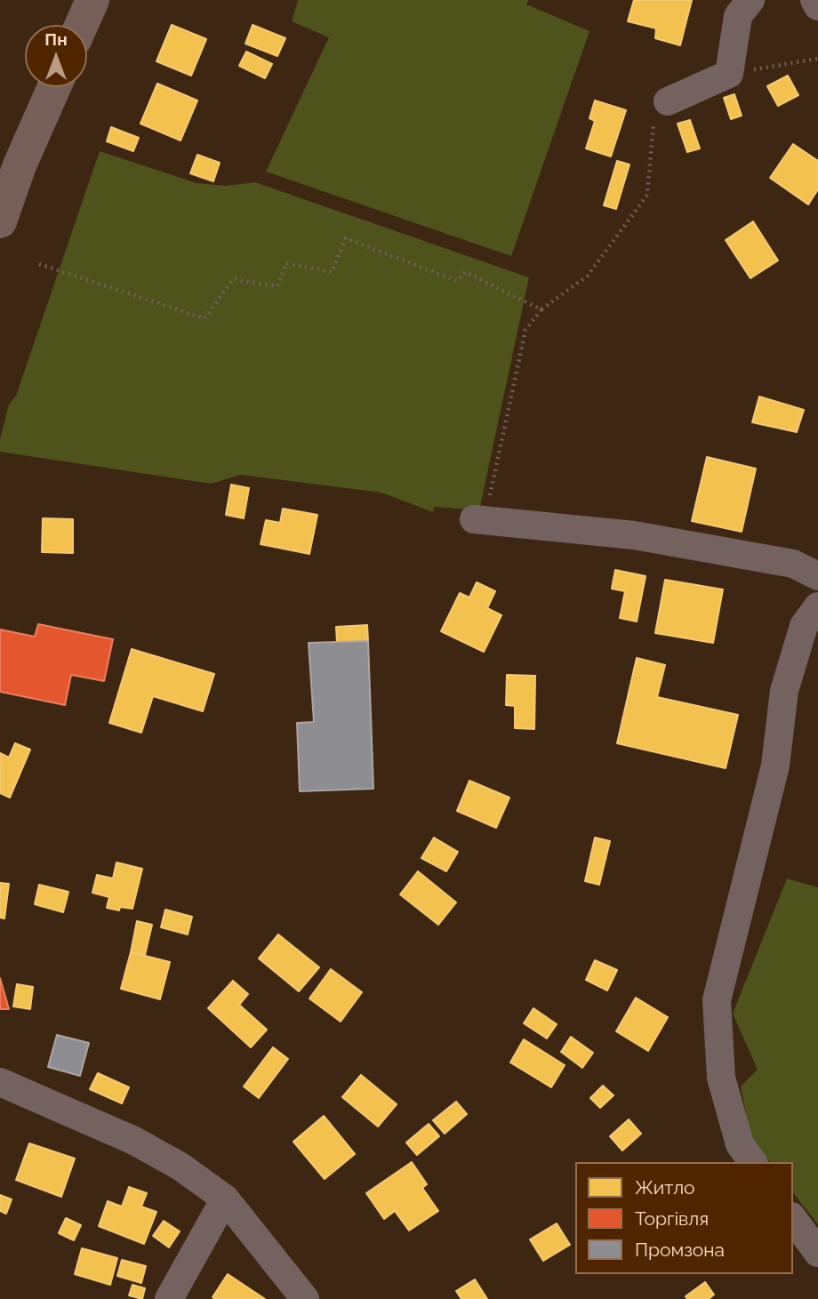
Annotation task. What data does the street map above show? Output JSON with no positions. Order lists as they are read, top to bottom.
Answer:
{
  "legend": ["Житло", "Торгівля", "Промзона"],
  "north": "top"
}
